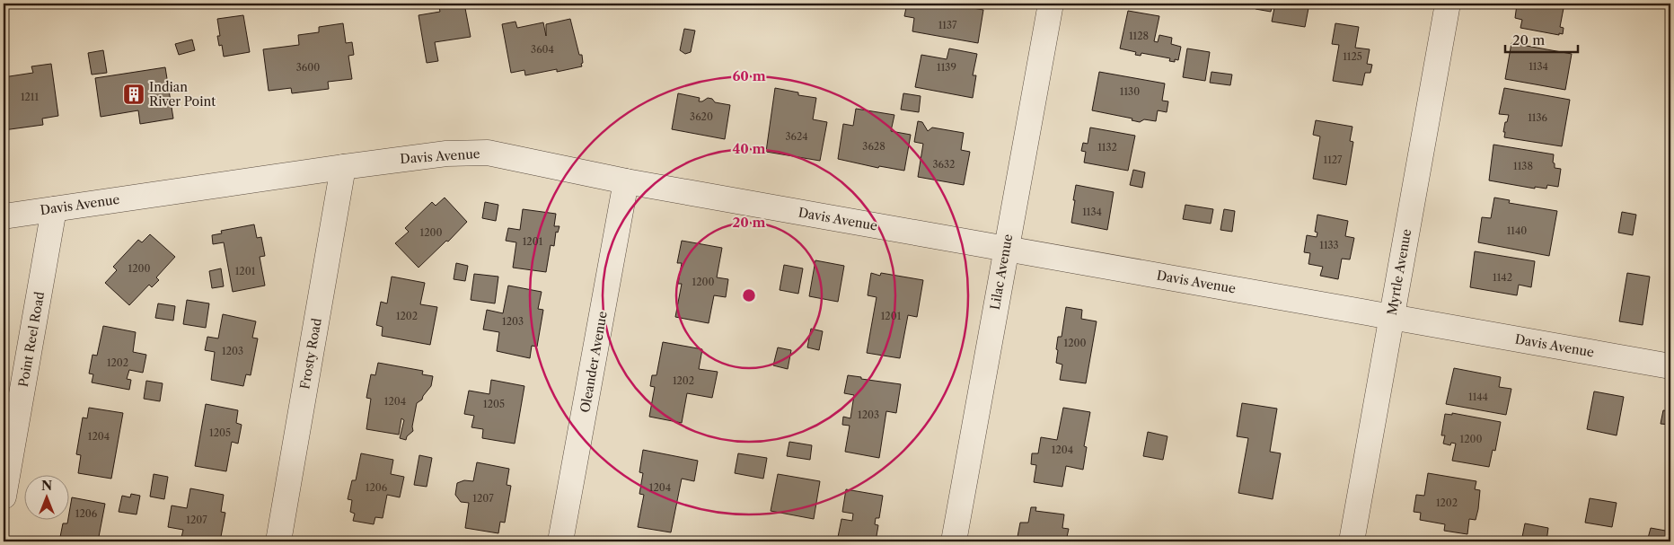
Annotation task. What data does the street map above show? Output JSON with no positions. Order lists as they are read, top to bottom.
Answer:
{
  "streets": {
    "street": [
      "Davis Avenue",
      "Lilac Avenue",
      "Myrtle Avenue",
      "Point Reel Road",
      "Frosty Road",
      "Oleander Avenue"
    ]
  },
  "crossings": [
    ["Davis Avenue", "Lilac Avenue"],
    ["Davis Avenue", "Myrtle Avenue"],
    ["Davis Avenue", "Point Reel Road"],
    ["Davis Avenue", "Frosty Road"],
    ["Davis Avenue", "Oleander Avenue"]
  ],
  "places": {
    "building": ["Indian River Point"]
  },
  "house_numbers": [
    "1137",
    "1128",
    "3604",
    "1125",
    "1134",
    "3600",
    "1139",
    "1130",
    "1211",
    "3620",
    "1136",
    "3624",
    "3628",
    "1132",
    "1127",
    "3632",
    "1138",
    "1134",
    "1140",
    "1200",
    "1201",
    "1133",
    "1200",
    "1201",
    "1142",
    "1200",
    "1202",
    "1201",
    "1203",
    "1200",
    "1203",
    "1202",
    "1202",
    "1144",
    "1204",
    "1205",
    "1203",
    "1205",
    "1204",
    "1200",
    "1204",
    "1206",
    "1204",
    "1207",
    "1202",
    "1206",
    "1207"
  ],
  "scale_bar": "20 m",
  "north": "top",
  "rings": ["60 m", "40 m", "20 m"]
}
